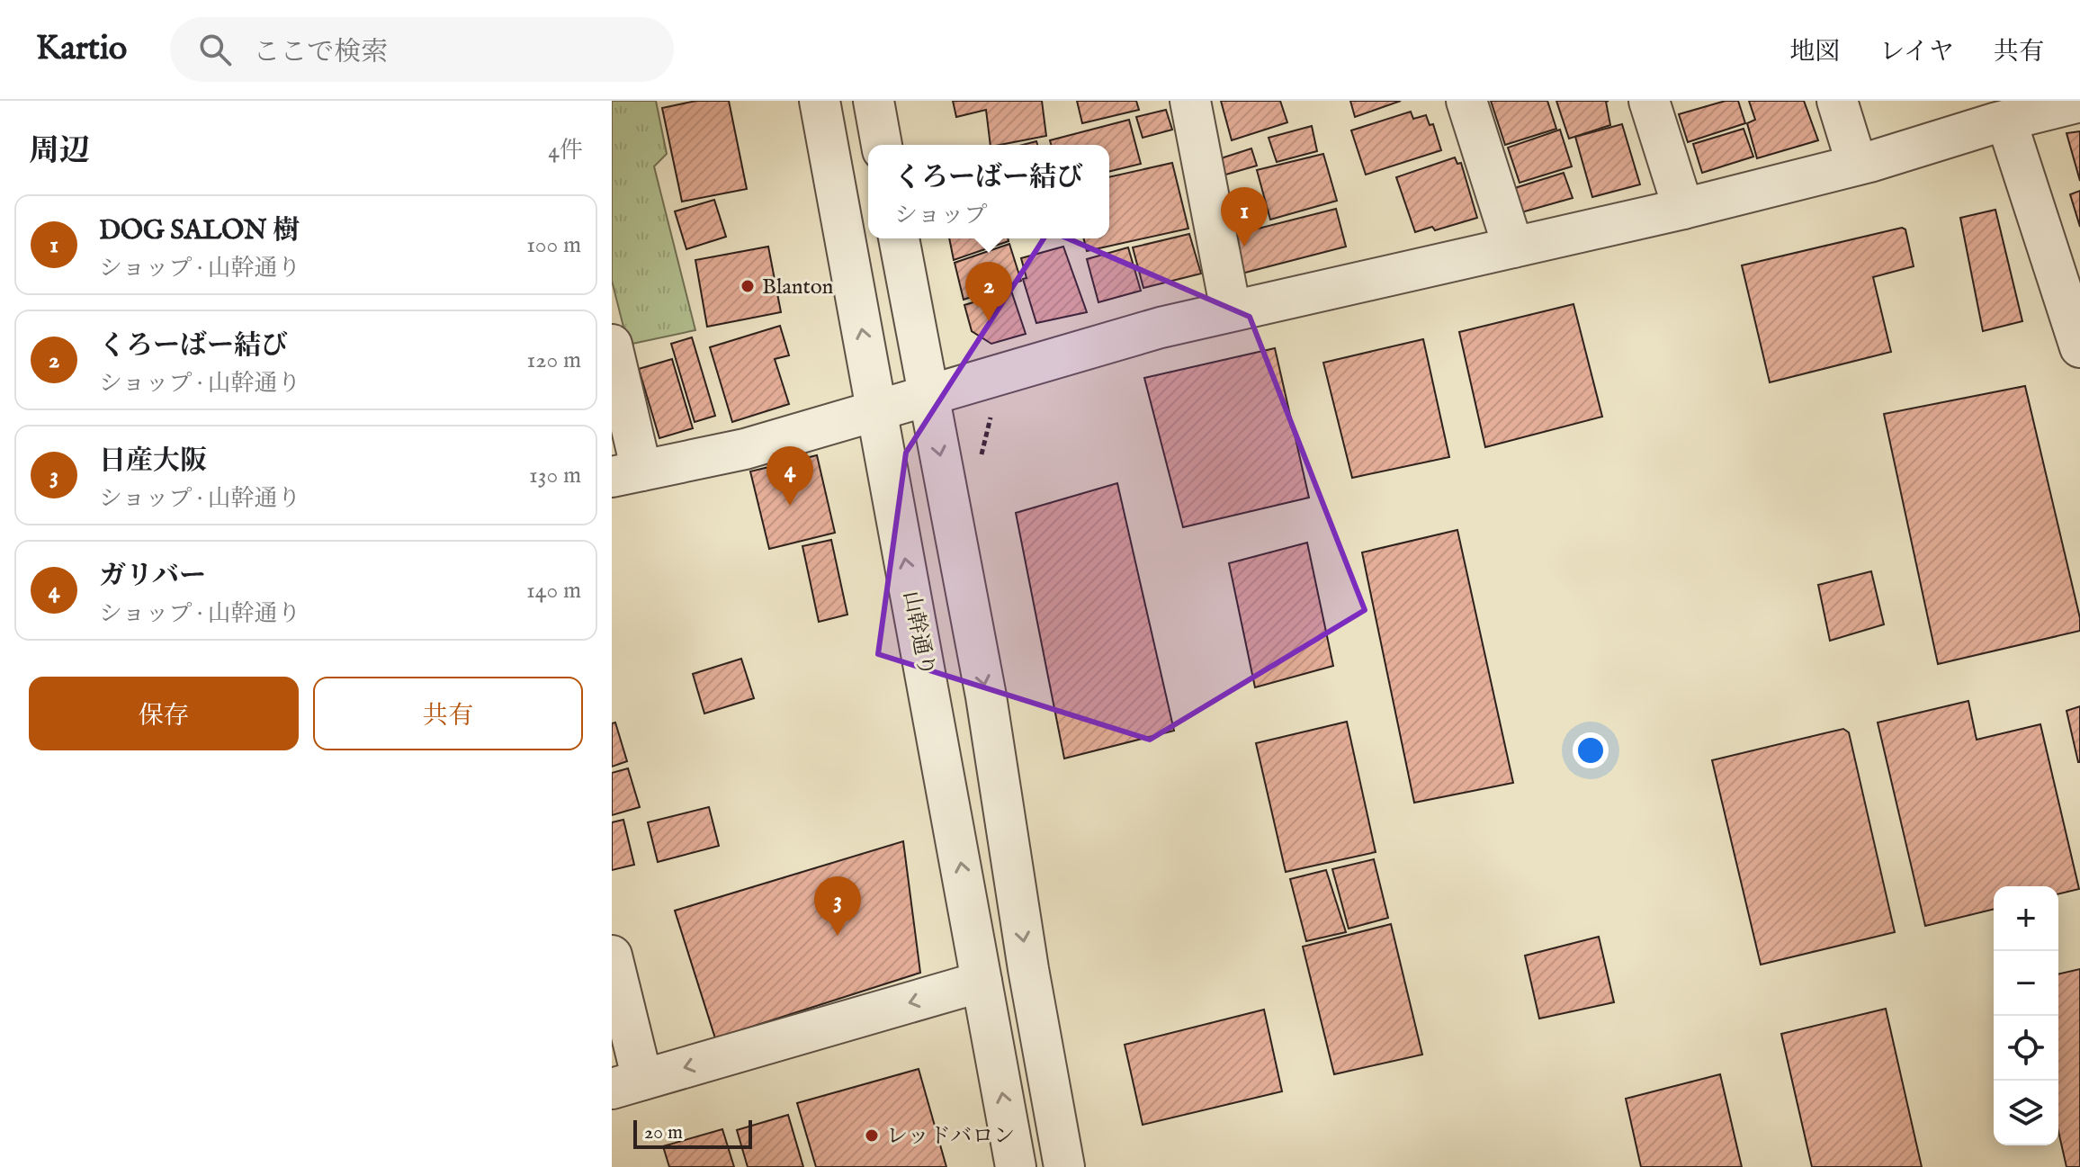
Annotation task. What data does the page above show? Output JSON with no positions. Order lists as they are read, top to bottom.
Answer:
{
  "streets": {
    "street": ["山幹通り"]
  },
  "places": ["Blanton", "レッドバロン"],
  "scale_bar": "20 m",
  "page": {
    "header": "Kartio",
    "search": "ここで検索",
    "nav": ["地図", "レイヤ", "共有"],
    "heading": ["周辺", "4件"],
    "popup": ["くろーばー結び", "ショップ"],
    "pins": [
      "1",
      "2",
      "4",
      "3"
    ],
    "list": [
      {
        "mark": "1",
        "name": "DOG SALON 樹",
        "note": "ショップ · 山幹通り",
        "value": "100 m"
      },
      {
        "mark": "2",
        "name": "くろーばー結び",
        "note": "ショップ · 山幹通り",
        "value": "120 m"
      },
      {
        "mark": "3",
        "name": "日産大阪",
        "note": "ショップ · 山幹通り",
        "value": "130 m"
      },
      {
        "mark": "4",
        "name": "ガリバー",
        "note": "ショップ · 山幹通り",
        "value": "140 m"
      }
    ],
    "buttons": ["保存", "共有"],
    "map_buttons": ["+", "−"],
    "scale": "20 m"
  }
}
